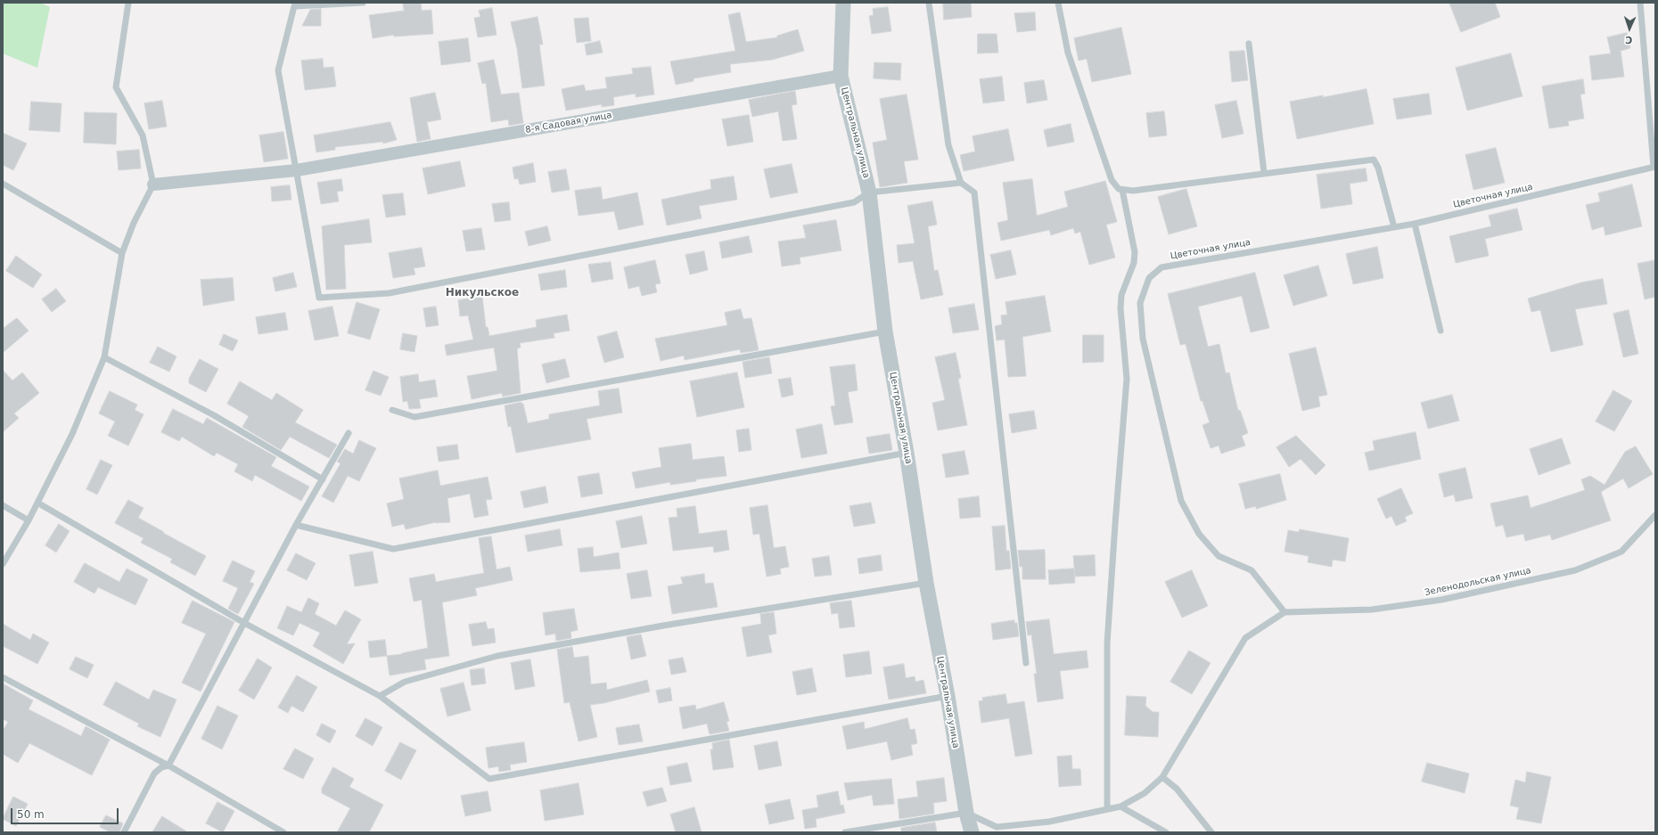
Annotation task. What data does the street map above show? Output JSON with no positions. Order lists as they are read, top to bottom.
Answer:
{
  "streets": {
    "street": ["8-я Садовая улица", "Центральная улица"],
    "lane": ["Цветочная улица", "Зеленодольская улица"]
  },
  "crossings": [
    ["8-я Садовая улица", "Центральная улица"],
    ["Цветочная улица", "Зеленодольская улица"]
  ],
  "districts": ["Никульское"],
  "scale_bar": "50 m",
  "north": "bottom"
}
